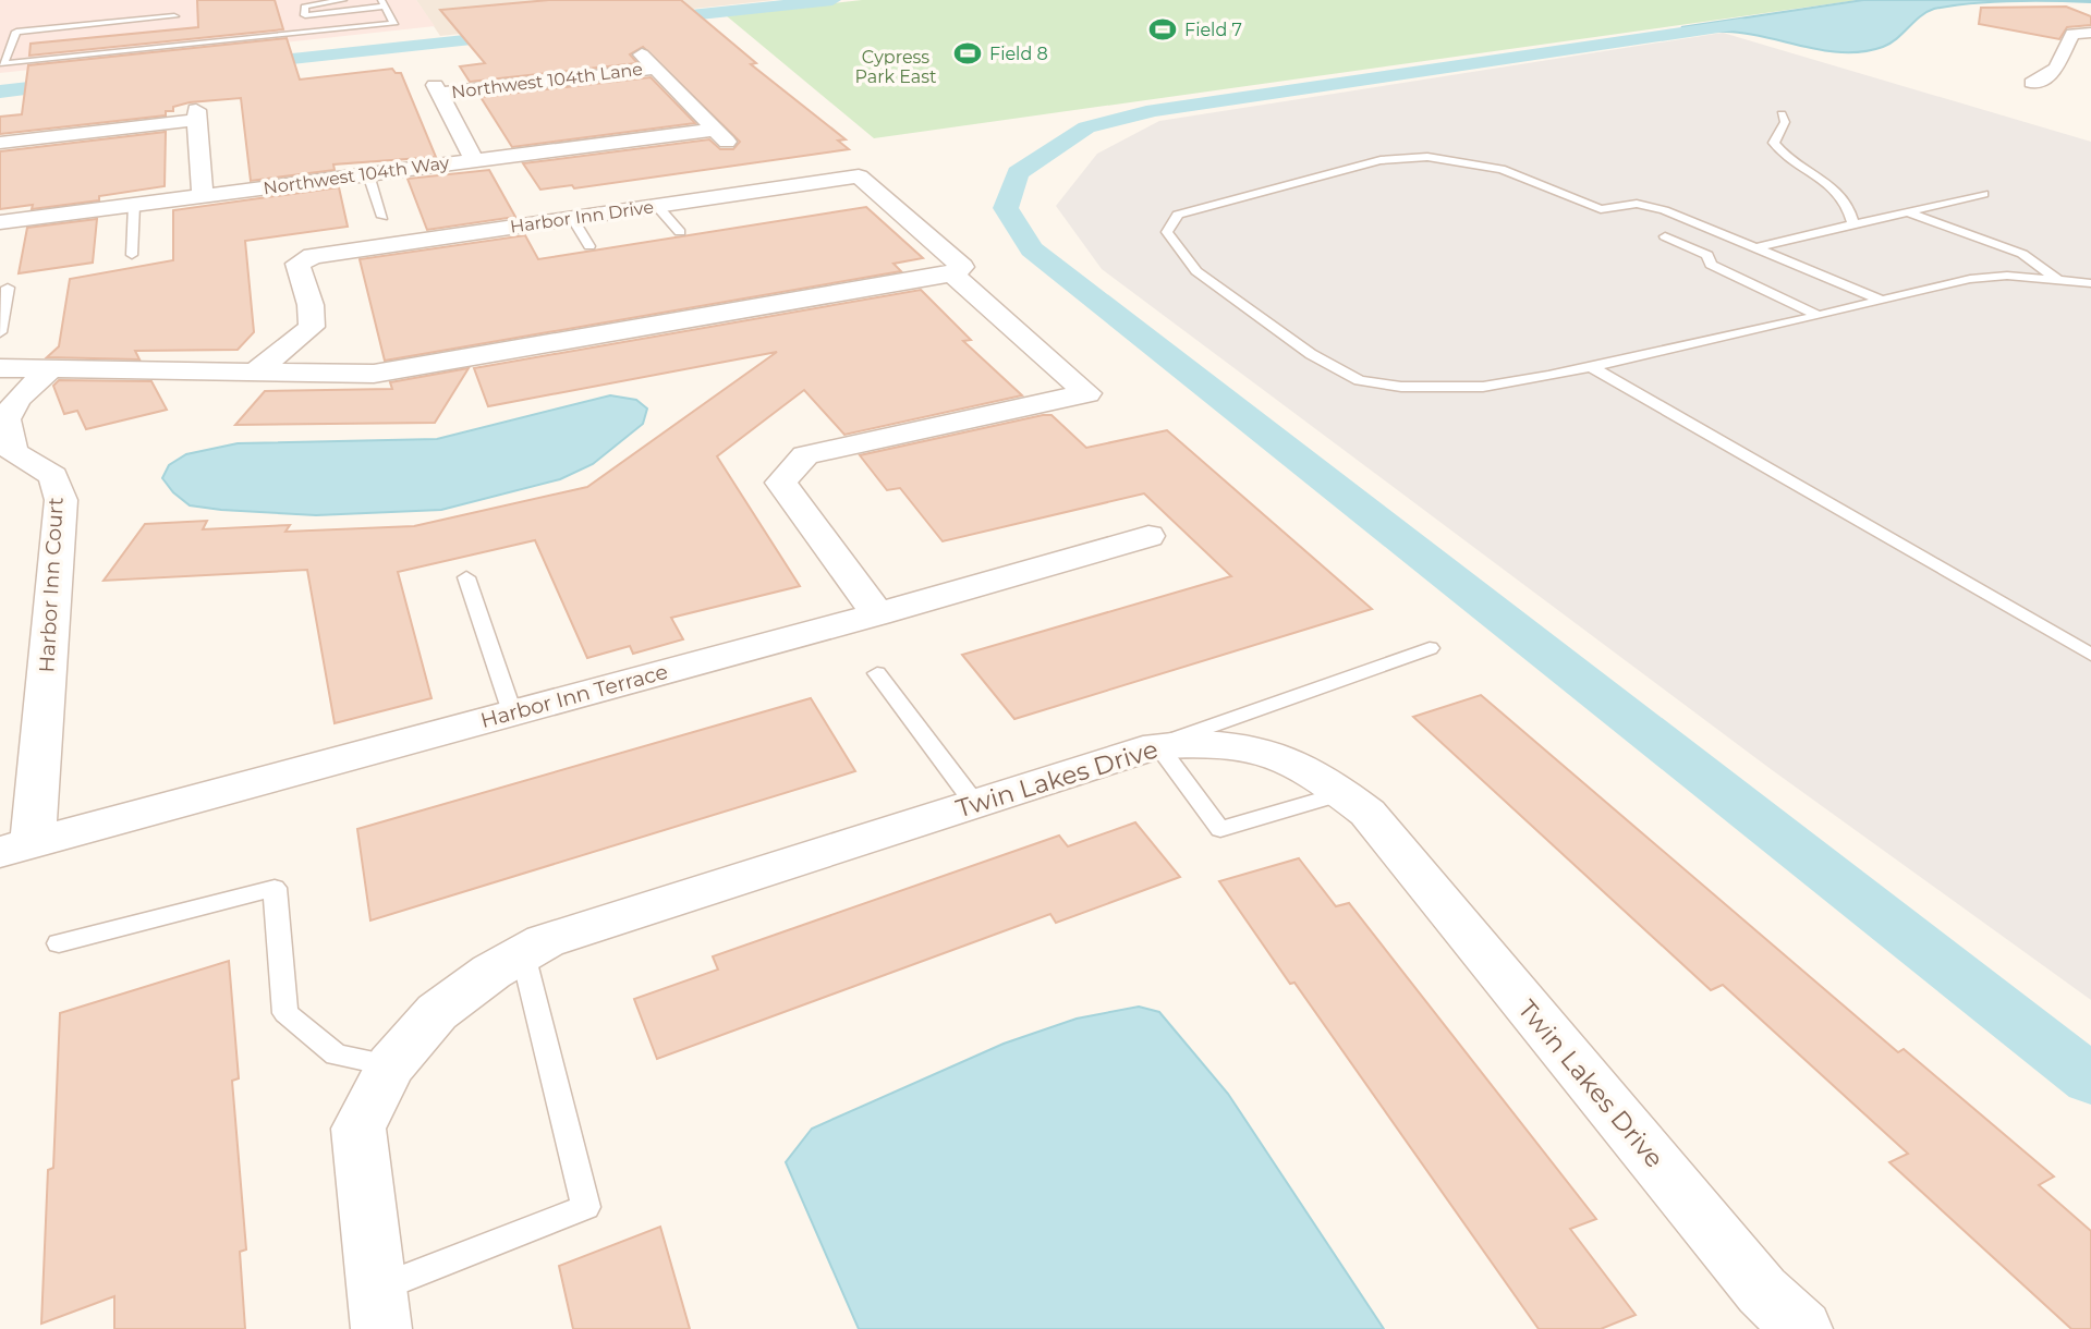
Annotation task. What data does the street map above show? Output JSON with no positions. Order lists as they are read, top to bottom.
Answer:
{
  "streets": {
    "street": [
      "Northwest 104th Lane",
      "Northwest 104th Way",
      "Harbor Inn Drive",
      "Harbor Inn Court",
      "Harbor Inn Terrace",
      "Twin Lakes Drive"
    ]
  },
  "crossings": [
    ["Northwest 104th Lane", "Northwest 104th Way"],
    ["Harbor Inn Drive", "Harbor Inn Terrace"],
    ["Harbor Inn Court", "Harbor Inn Terrace"]
  ],
  "parks": ["Cypress Park East"],
  "places": {
    "sports": ["Field 7", "Field 8"]
  }
}
